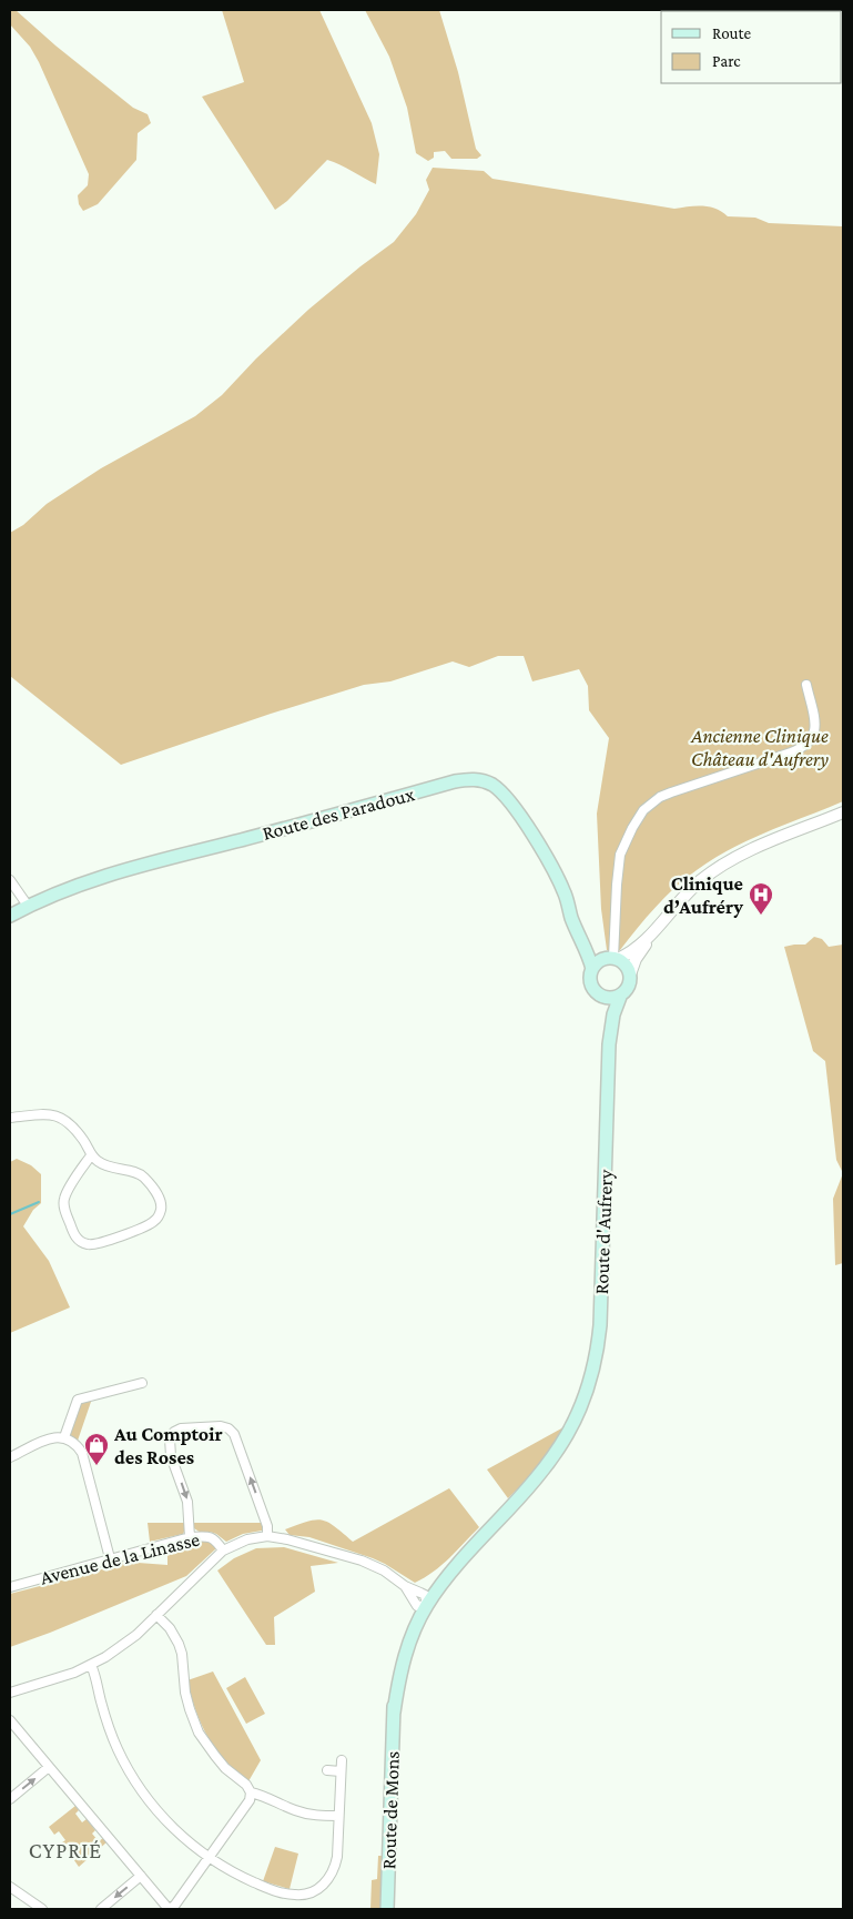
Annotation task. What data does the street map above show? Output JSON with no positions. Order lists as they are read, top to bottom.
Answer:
{
  "streets": {
    "main road": ["Route des Paradoux", "Route d'Aufrery", "Route de Mons"],
    "street": ["Avenue de la Linasse"]
  },
  "crossings": [
    ["Route des Paradoux", "Route d'Aufrery"],
    ["Route d'Aufrery", "Route de Mons"]
  ],
  "districts": ["CYPRIÉ"],
  "parks": ["Ancienne Clinique Château d'Aufrery"],
  "places": {
    "hospital": ["Clinique d’Aufréry"],
    "shop": ["Au Comptoir des Roses"]
  },
  "legend": ["Route", "Parc"]
}
